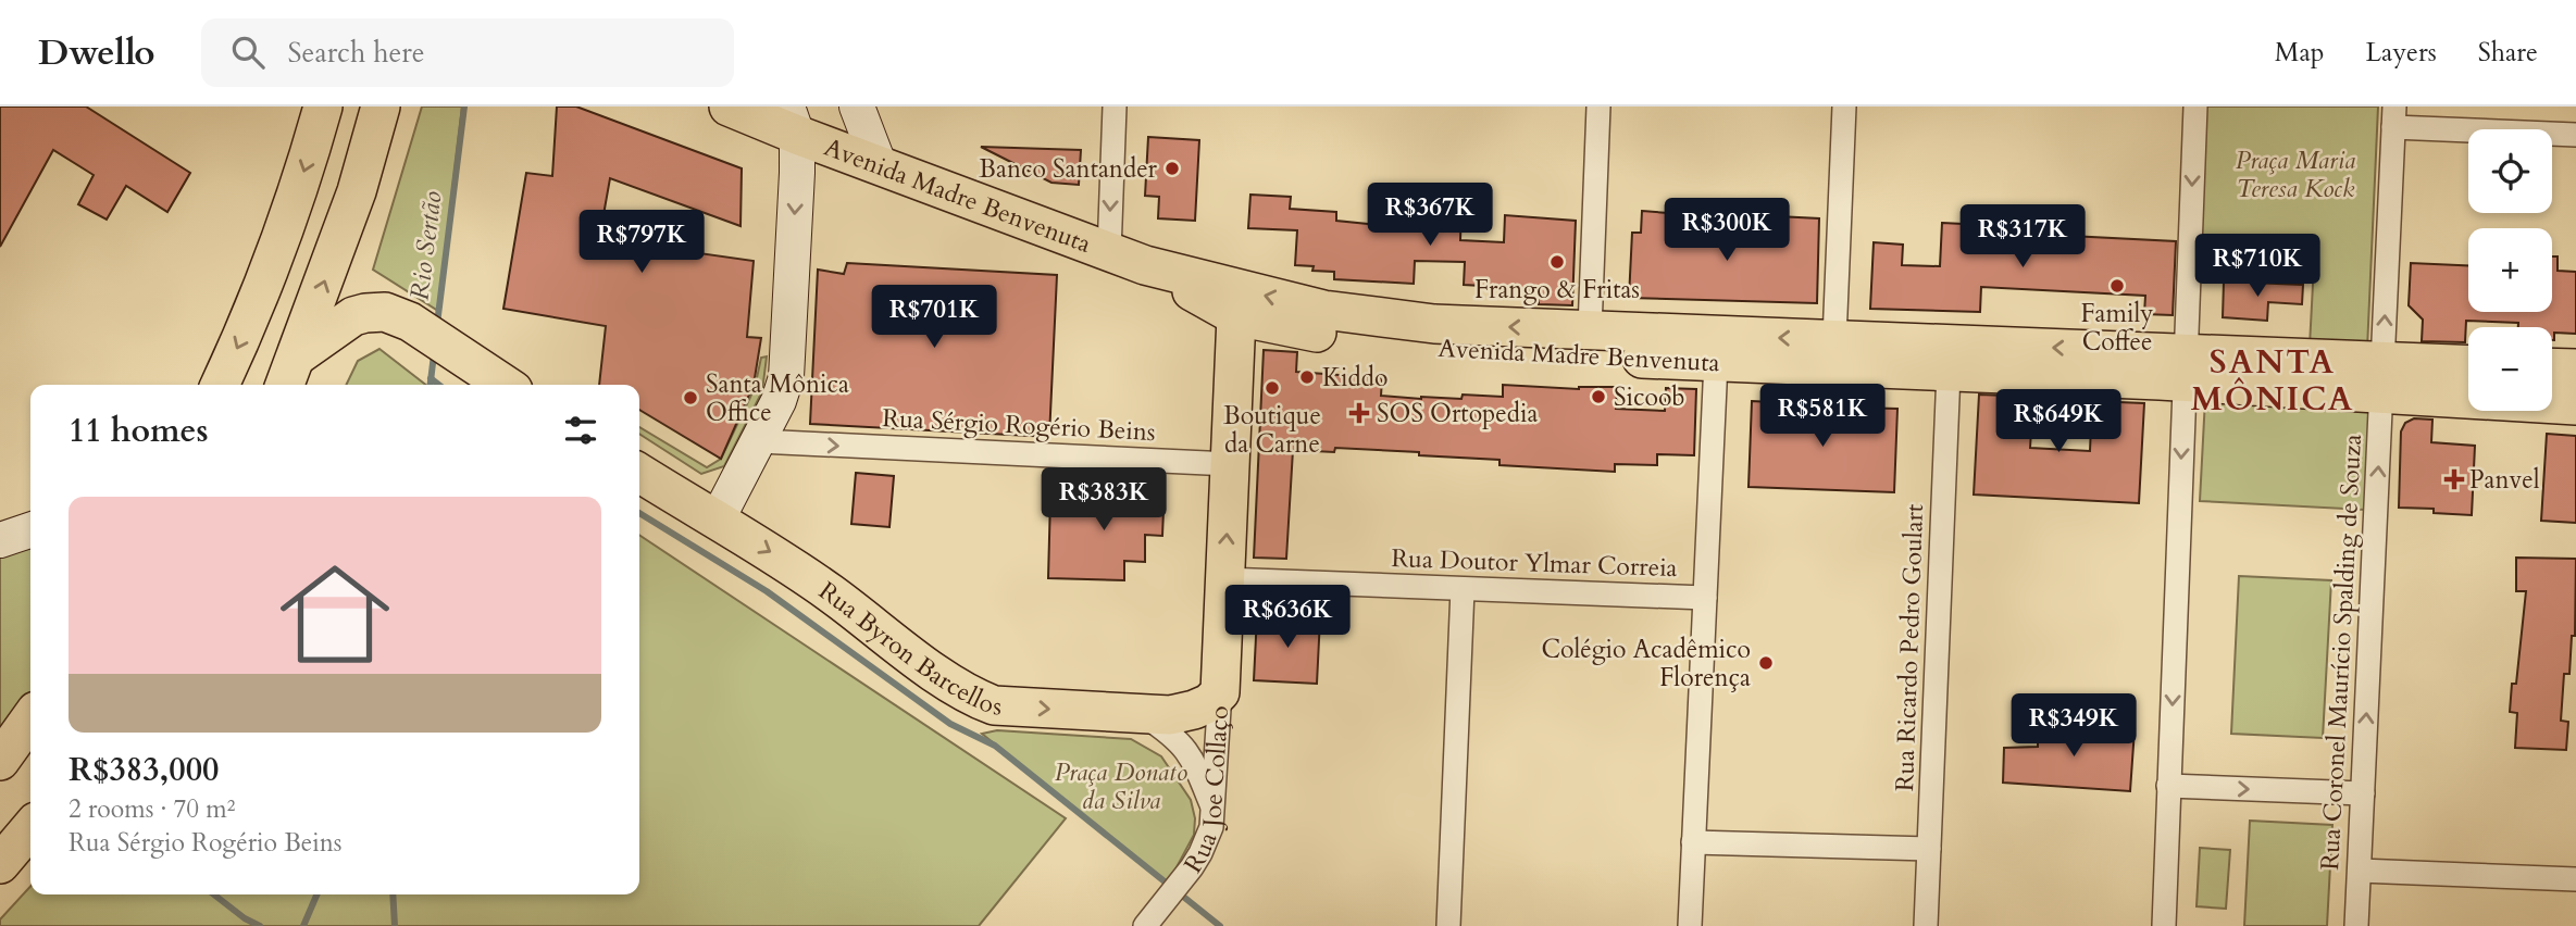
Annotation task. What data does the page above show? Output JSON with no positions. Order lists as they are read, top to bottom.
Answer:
{
  "streets": {
    "main road": ["Avenida Madre Benvenuta", "Rua Byron Barcellos", "Rua Joe Collaço"],
    "street": [
      "Rua Sérgio Rogério Beins",
      "Rua Doutor Ylmar Correia",
      "Rua Ricardo Pedro Goulart",
      "Rua Coronel Maurício Spalding de Souza"
    ]
  },
  "crossings": [
    ["Avenida Madre Benvenuta", "Rua Ricardo Pedro Goulart"],
    ["Avenida Madre Benvenuta", "Rua Coronel Maurício Spalding de Souza"],
    ["Avenida Madre Benvenuta", "Rua Joe Collaço"],
    ["Rua Sérgio Rogério Beins", "Rua Joe Collaço"],
    ["Rua Doutor Ylmar Correia", "Rua Joe Collaço"],
    ["Rua Byron Barcellos", "Rua Joe Collaço"]
  ],
  "one_way": ["Rua Sérgio Rogério Beins", "Rua Byron Barcellos"],
  "districts": ["SANTA MÔNICA"],
  "water": ["Rio Sertão"],
  "parks": ["Praça Maria Teresa Kock", "Praça Donato da Silva"],
  "places": {
    "other": [
      "Banco Santander",
      "Frango & Fritas",
      "Family Coffee",
      "Kiddo",
      "Boutique da Carne",
      "Sicoob",
      "Santa Mônica Office",
      "Colégio Acadêmico Florença"
    ],
    "health": ["SOS Ortopedia", "Panvel"]
  },
  "page": {
    "header": "Dwello",
    "search": "Search here",
    "nav": ["Map", "Layers", "Share"],
    "map_buttons": ["+", "−"],
    "price": [
      "R$367K",
      "R$300K",
      "R$317K",
      "R$797K",
      "R$710K",
      "R$701K",
      "R$581K",
      "R$649K",
      "R$383K",
      "R$636K",
      "R$349K"
    ],
    "heading": "11 homes",
    "list": [
      {
        "name": "R$383,000",
        "note": "2 rooms · 70 m² · Rua Sérgio Rogério Beins"
      }
    ]
  }
}
